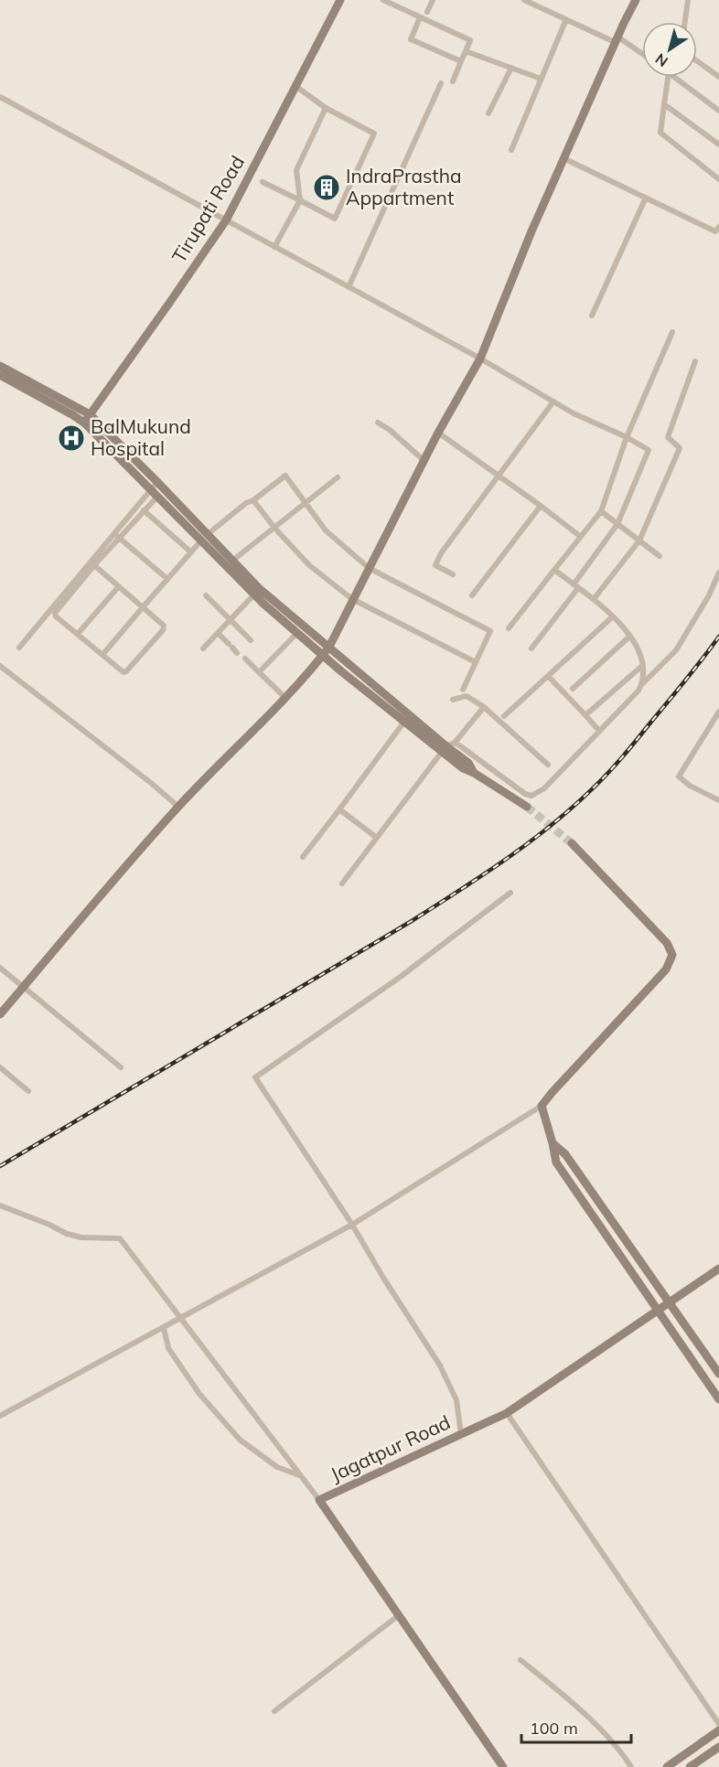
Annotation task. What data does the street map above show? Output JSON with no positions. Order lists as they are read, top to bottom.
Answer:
{
  "streets": {
    "street": ["Tirupati Road", "Jagatpur Road"]
  },
  "places": {
    "building": ["IndraPrastha Appartment"],
    "hospital": ["BalMukund Hospital"]
  },
  "scale_bar": "100 m",
  "north": "bottom left"
}
